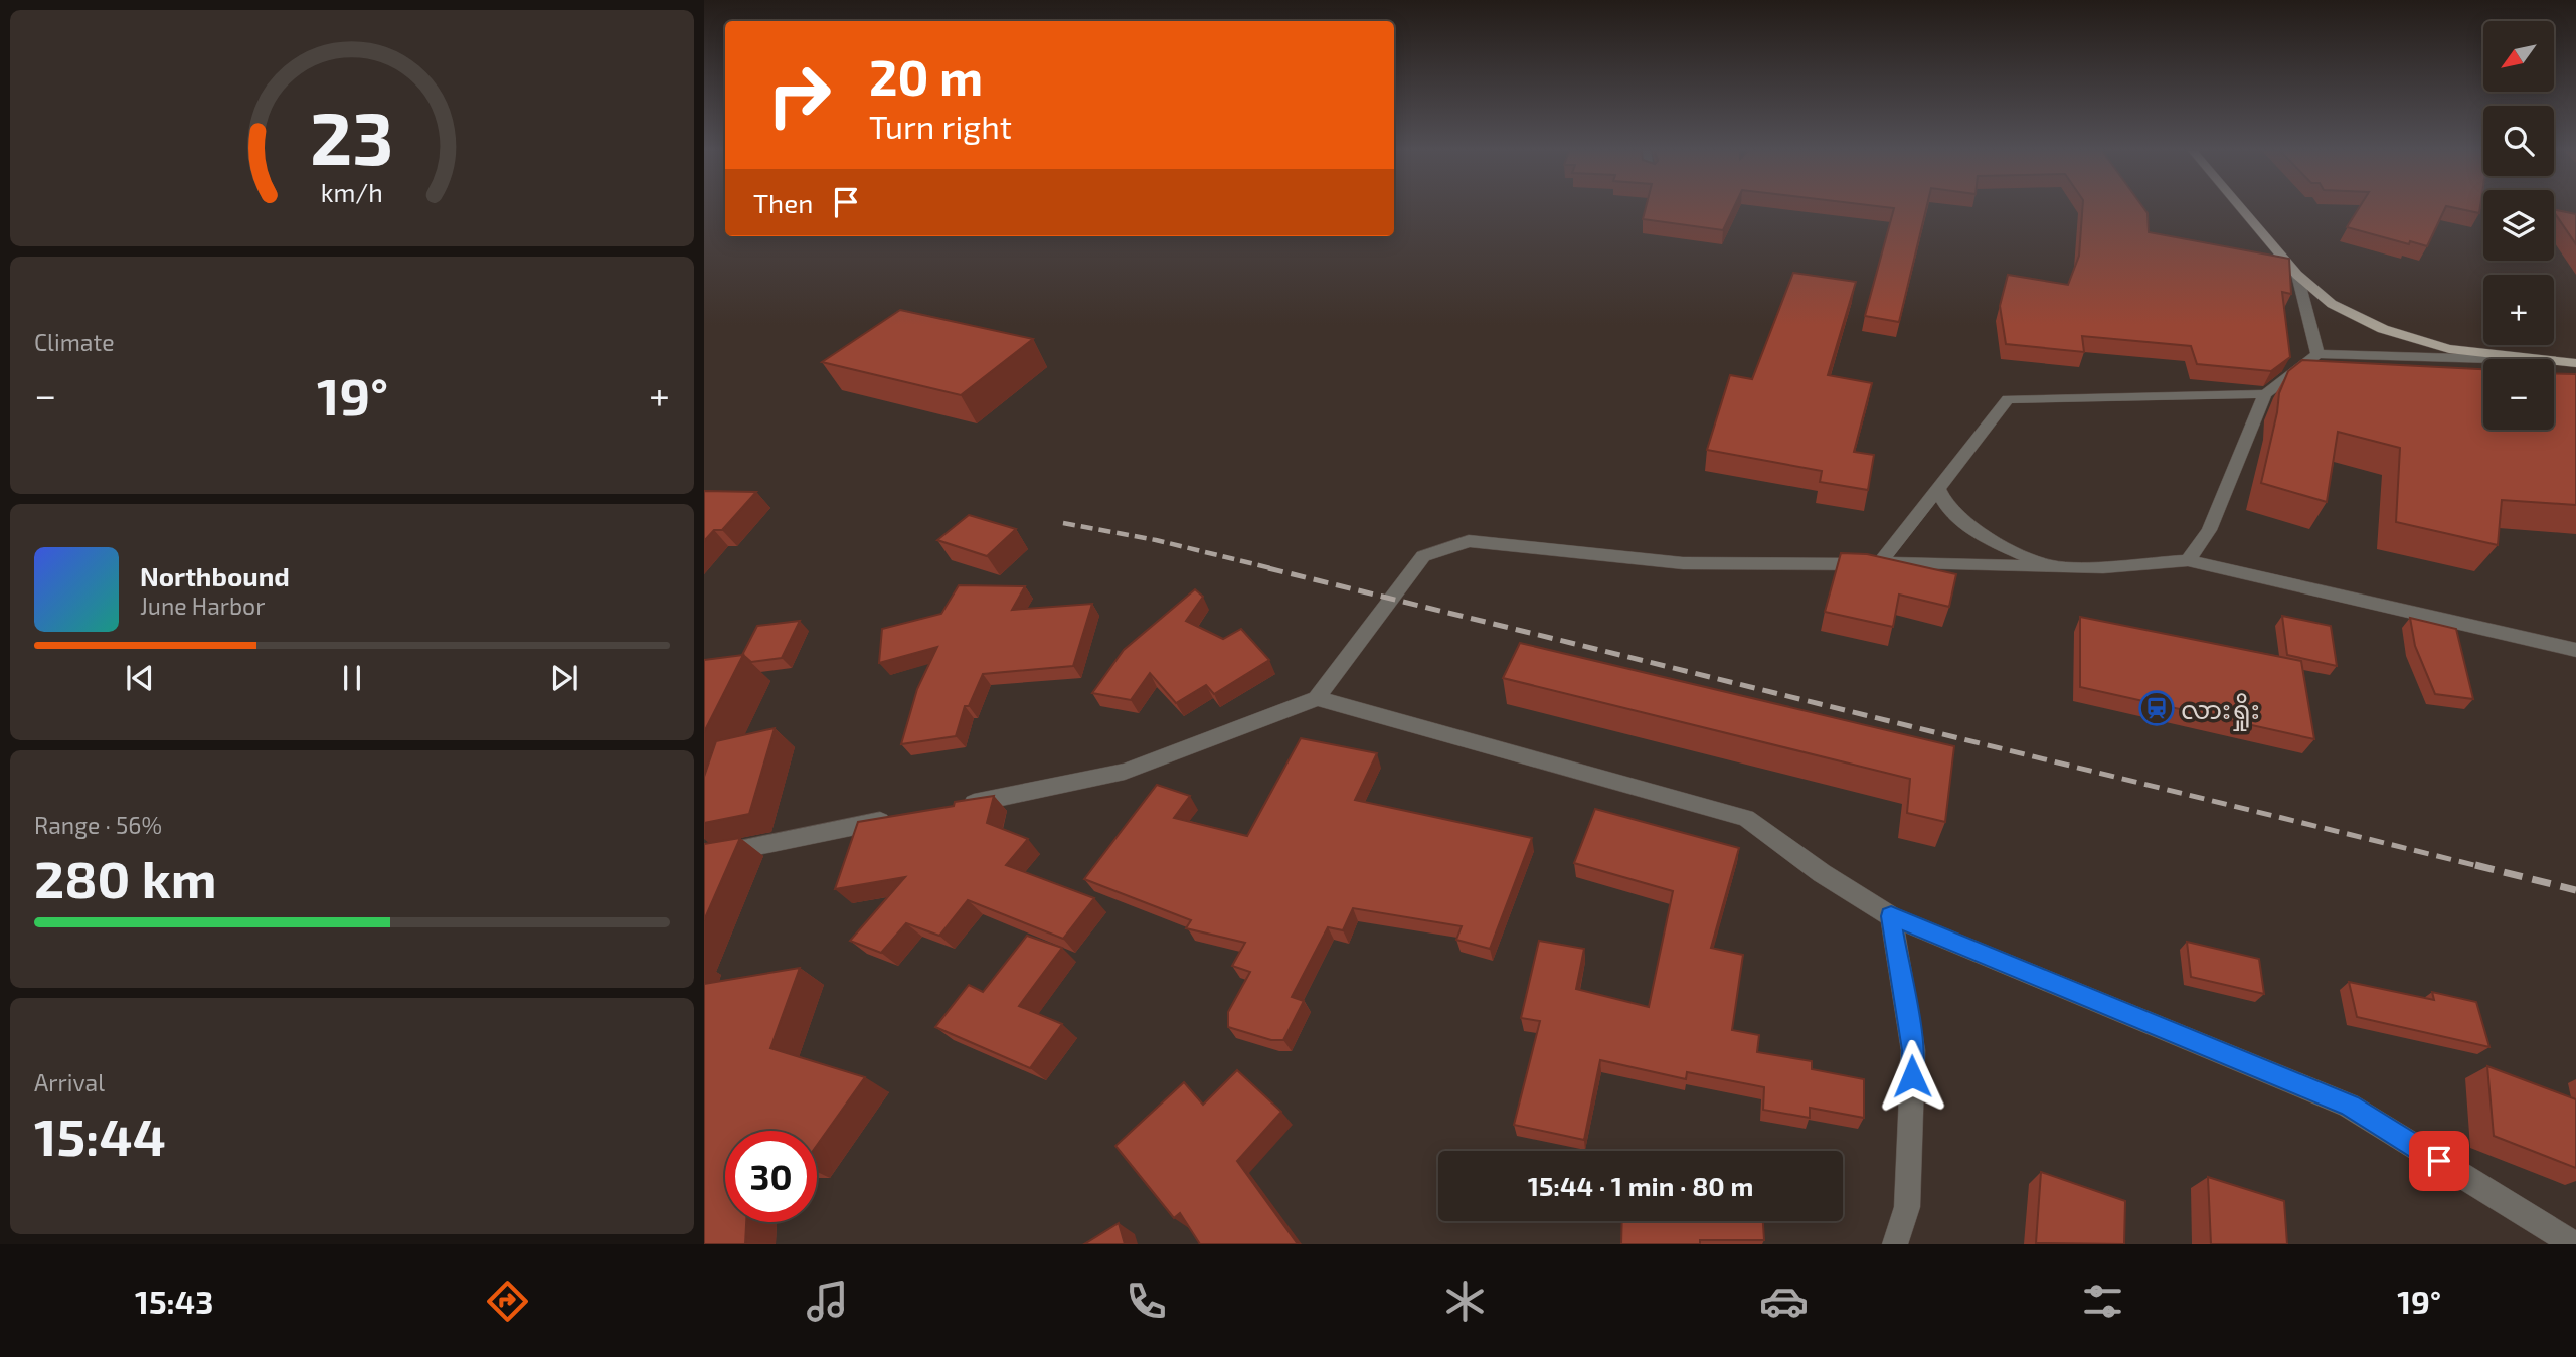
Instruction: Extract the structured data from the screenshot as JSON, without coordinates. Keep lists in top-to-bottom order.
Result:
{
  "places": {
    "station": ["လားရှိုး"]
  },
  "north": "bottom left",
  "page": {
    "map_buttons": ["+", "−"],
    "turn": ["20 m", "Turn right"],
    "then": "Then",
    "tile": [
      "Climate",
      ["Range · 56%", "280 km"],
      ["Arrival", "15:44"]
    ],
    "heat": ["−", "19°", "+"],
    "song": ["Northbound", "June Harbor"],
    "limit": "30",
    "trip": "15:44 · 1 min · 80 m",
    "tabs": ["15:43", "19°"],
    "gauge": ["23", "km/h"]
  }
}
